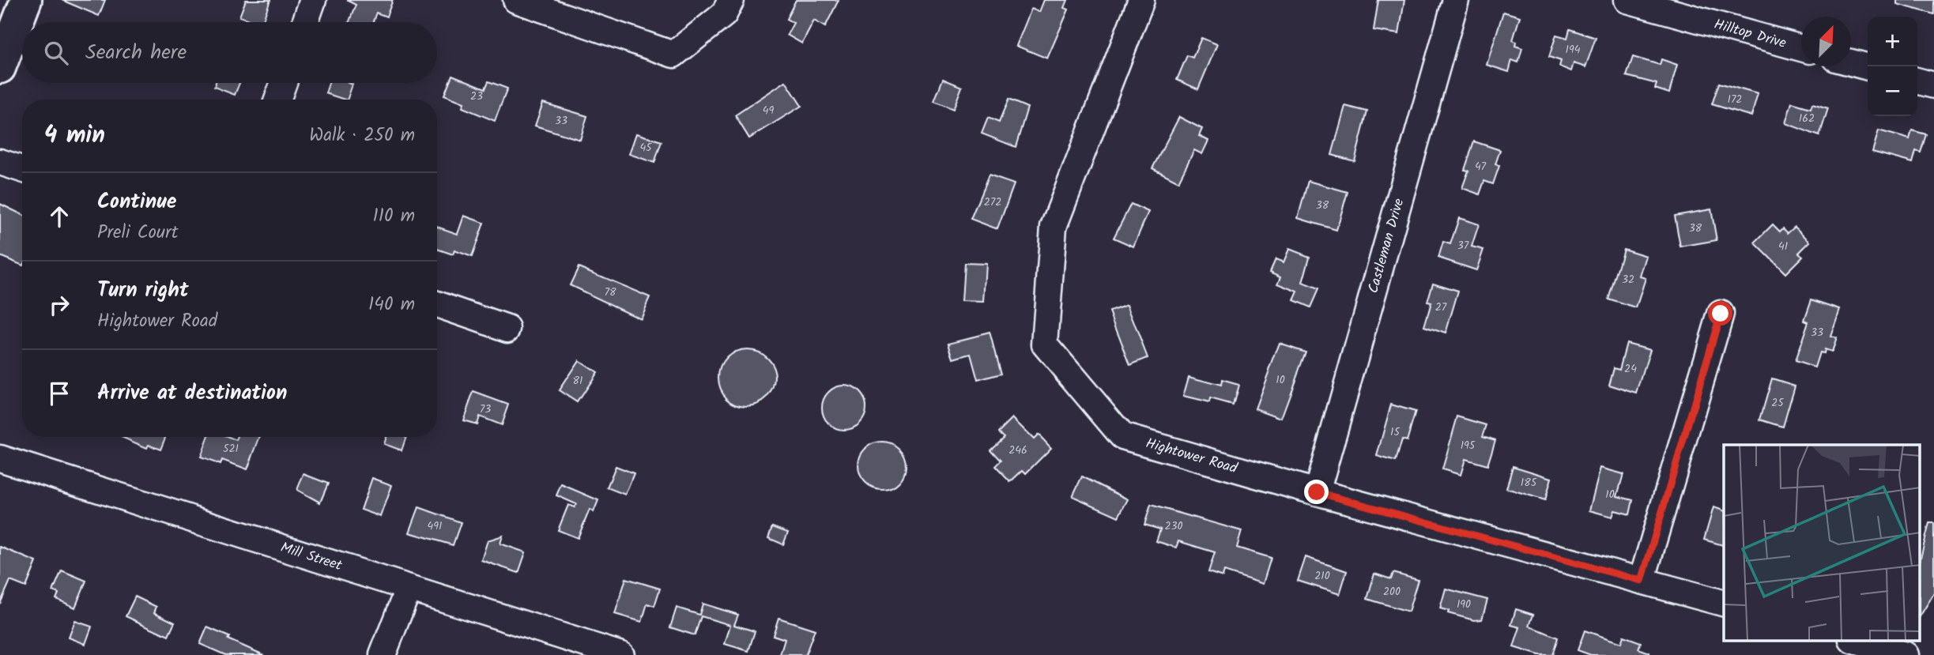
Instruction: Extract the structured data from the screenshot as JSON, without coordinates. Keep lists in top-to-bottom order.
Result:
{
  "streets": {
    "street": [
      "Hilltop Drive",
      "Castleman Drive",
      "Hightower Road",
      "Mill Street"
    ]
  },
  "crossings": [
    ["Castleman Drive", "Hightower Road"]
  ],
  "house_numbers": [
    "194",
    "23",
    "172",
    "49",
    "162",
    "33",
    "45",
    "47",
    "272",
    "38",
    "38",
    "37",
    "41",
    "32",
    "78",
    "27",
    "33",
    "24",
    "10",
    "81",
    "25",
    "73",
    "15",
    "195",
    "521",
    "246",
    "185",
    "10",
    "491",
    "230",
    "210",
    "200",
    "190"
  ],
  "north": "top right",
  "page": {
    "map_buttons": ["+", "−"],
    "search": "Search here",
    "heading": ["4 min", "Walk · 250 m"],
    "list": [
      ["Continue", "Preli Court", "110 m"],
      ["Turn right", "Hightower Road", "140 m"],
      "Arrive at destination"
    ]
  }
}
